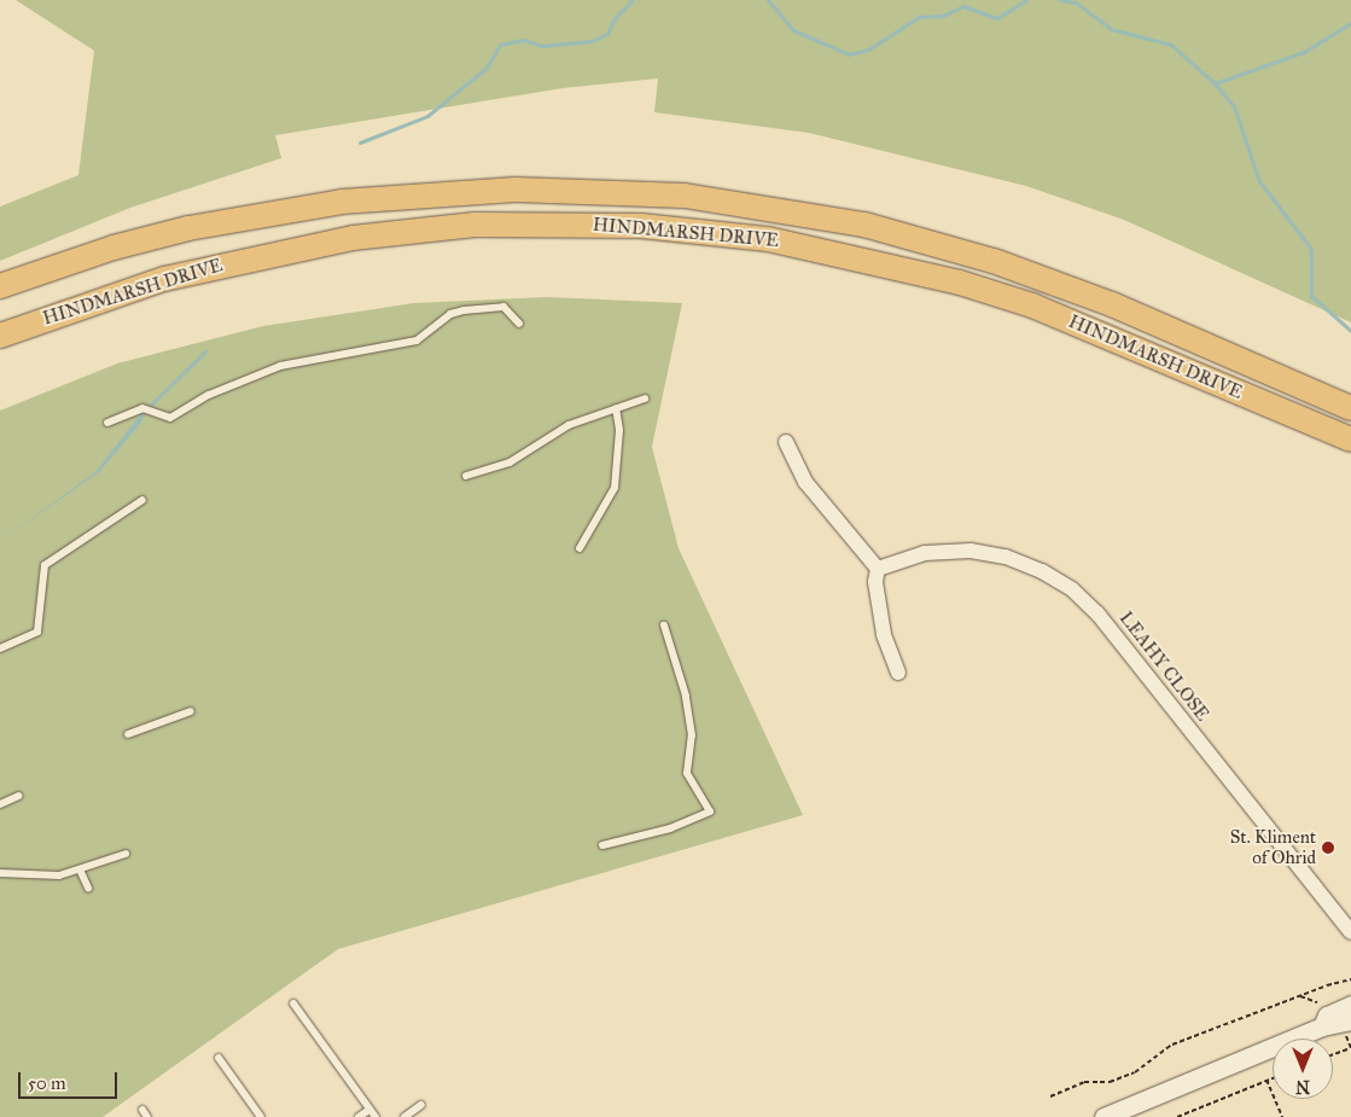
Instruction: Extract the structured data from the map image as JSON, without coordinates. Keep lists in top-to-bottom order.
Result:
{
  "streets": {
    "main road": ["HINDMARSH DRIVE"],
    "street": ["LEAHY CLOSE"]
  },
  "places": ["St. Kliment of Ohrid"],
  "scale_bar": "50 m",
  "north": "bottom"
}
